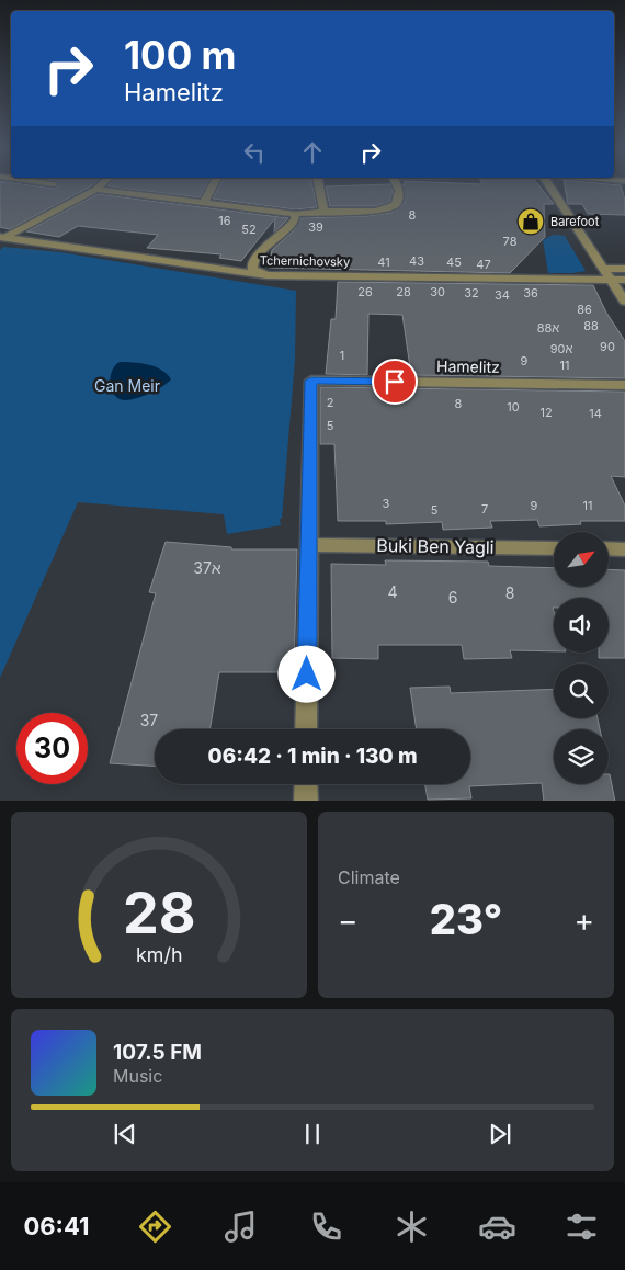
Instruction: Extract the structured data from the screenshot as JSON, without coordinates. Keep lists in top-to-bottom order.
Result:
{
  "streets": {
    "street": ["Tchernichovsky", "Hamelitz", "Buki Ben Yagli"]
  },
  "crossings": [
    ["Hamelitz", "Buki Ben Yagli"]
  ],
  "parks": ["Gan Meir"],
  "places": {
    "shop": ["Barefoot"]
  },
  "house_numbers": [
    "8",
    "16",
    "39",
    "52",
    "78",
    "43",
    "41",
    "45",
    "47",
    "26",
    "28",
    "30",
    "32",
    "36",
    "34",
    "86",
    "88",
    "88א",
    "90",
    "90א",
    "1",
    "9",
    "11",
    "2",
    "8",
    "10",
    "12",
    "14",
    "5",
    "3",
    "9",
    "11",
    "7",
    "5",
    "37א",
    "4",
    "8",
    "6",
    "37"
  ],
  "north": "top right",
  "page": {
    "turn": ["100 m", "Hamelitz"],
    "limit": "30",
    "trip": "06:42 · 1 min · 130 m",
    "tile": "Climate",
    "heat": ["−", "23°", "+"],
    "song": ["107.5 FM", "Music"],
    "tabs": "06:41",
    "gauge": ["28", "km/h"]
  }
}
